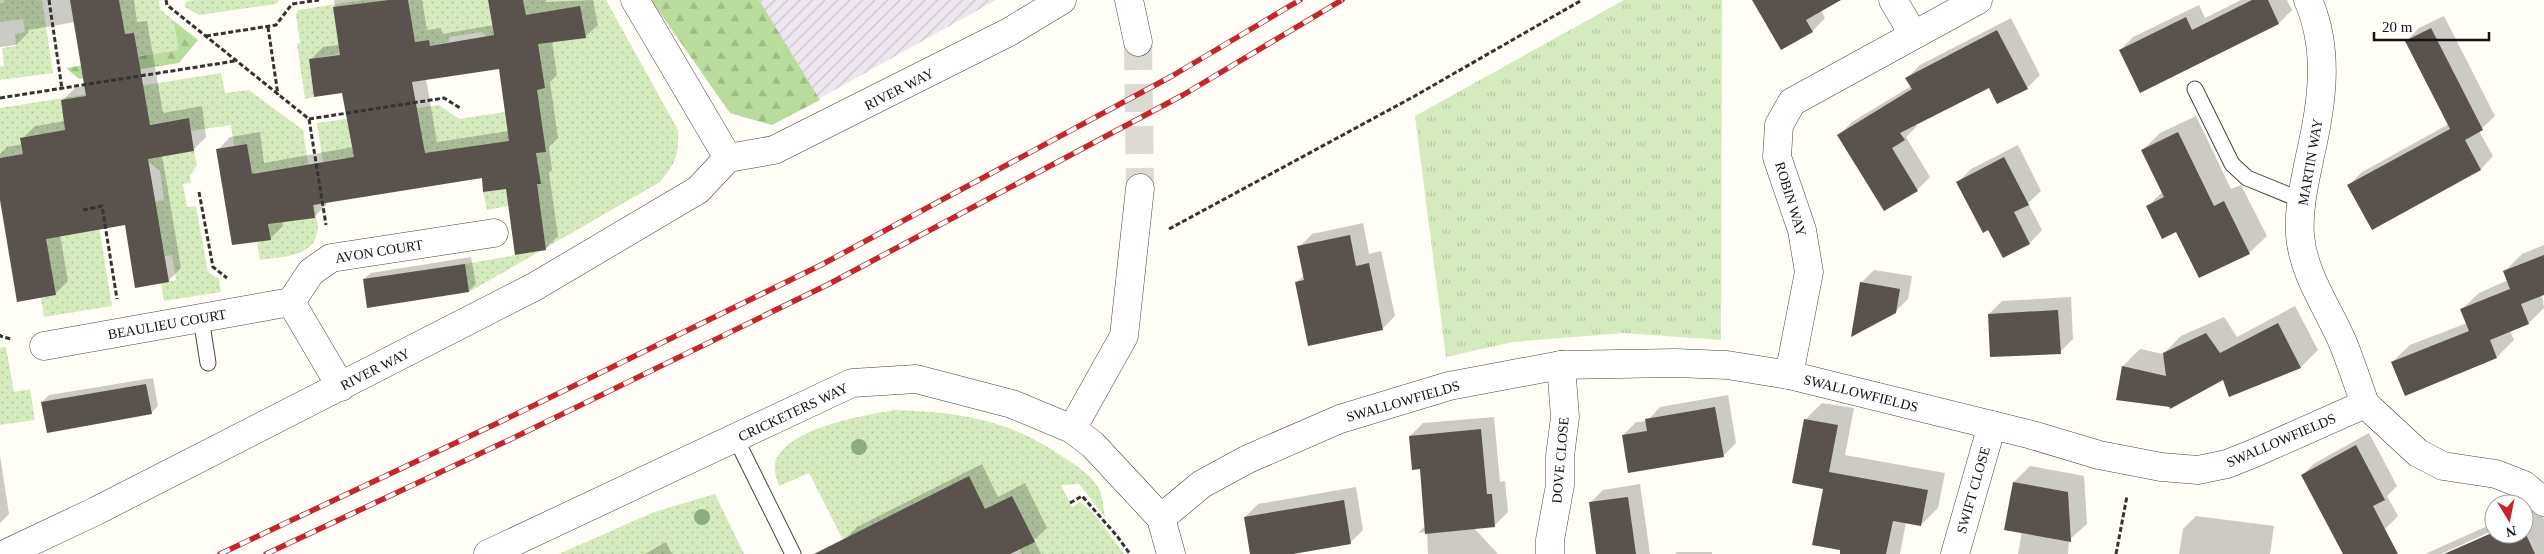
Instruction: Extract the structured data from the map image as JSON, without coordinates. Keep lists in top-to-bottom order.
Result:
{
  "streets": {
    "street": [
      "RIVER WAY",
      "MARTIN WAY",
      "ROBIN WAY",
      "AVON COURT",
      "BEAULIEU COURT",
      "SWALLOWFIELDS",
      "CRICKETERS WAY",
      "DOVE CLOSE",
      "SWIFT CLOSE"
    ]
  },
  "crossings": [
    ["MARTIN WAY", "SWALLOWFIELDS"],
    ["ROBIN WAY", "SWALLOWFIELDS"],
    ["AVON COURT", "BEAULIEU COURT"],
    ["SWALLOWFIELDS", "CRICKETERS WAY"],
    ["SWALLOWFIELDS", "DOVE CLOSE"],
    ["SWALLOWFIELDS", "SWIFT CLOSE"]
  ],
  "scale_bar": "20 m",
  "north": "bottom"
}
